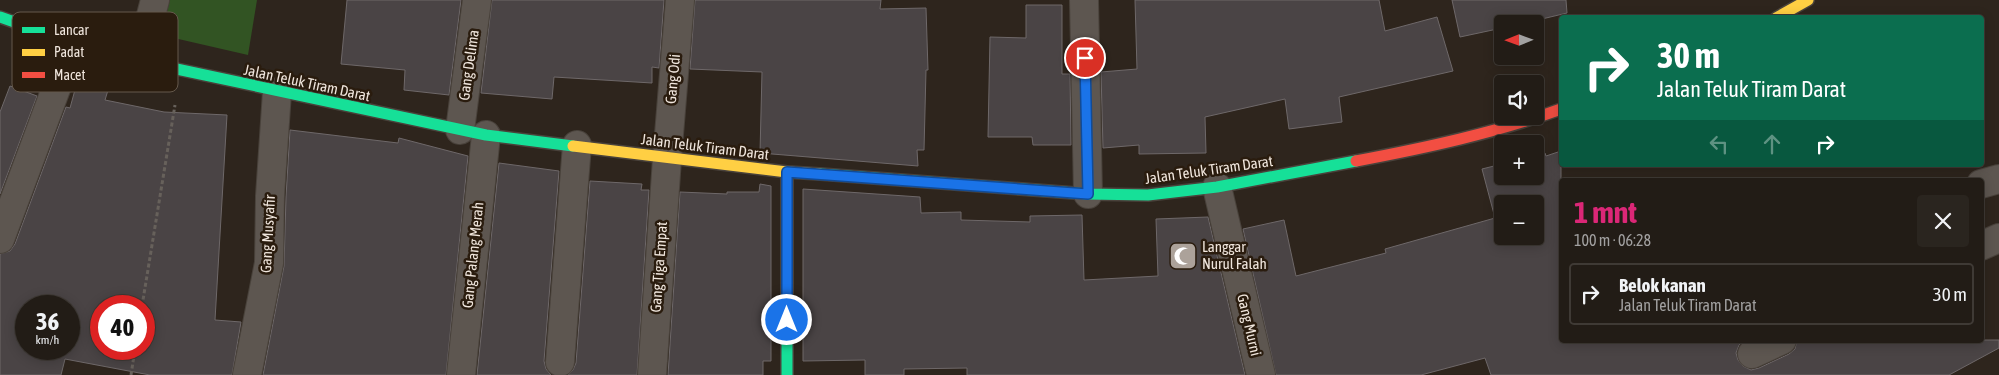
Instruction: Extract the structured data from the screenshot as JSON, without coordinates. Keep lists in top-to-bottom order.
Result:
{
  "streets": {
    "street": [
      "Gang Delima",
      "Gang Odi",
      "Jalan Teluk Tiram Darat",
      "Gang Musyafir",
      "Gang Palang Merah",
      "Gang Tiga Empat",
      "Gang Murni"
    ]
  },
  "crossings": [
    ["Gang Delima", "Jalan Teluk Tiram Darat"],
    ["Gang Delima", "Gang Palang Merah"],
    ["Gang Odi", "Jalan Teluk Tiram Darat"],
    ["Gang Odi", "Gang Tiga Empat"],
    ["Jalan Teluk Tiram Darat", "Gang Musyafir"],
    ["Jalan Teluk Tiram Darat", "Gang Palang Merah"],
    ["Jalan Teluk Tiram Darat", "Gang Tiga Empat"],
    ["Jalan Teluk Tiram Darat", "Gang Murni"]
  ],
  "places": {
    "mosque": ["Langgar Nurul Falah"]
  },
  "legend": ["Lancar", "Padat", "Macet"],
  "north": "left",
  "page": {
    "map_buttons": ["+", "−"],
    "turn": ["30 m", "Jalan Teluk Tiram Darat"],
    "heading": ["1 mnt", "100 m · 06:28"],
    "list": [
      {
        "name": "Belok kanan",
        "note": "Jalan Teluk Tiram Darat",
        "value": "30 m"
      }
    ],
    "speed": "36 km/h",
    "limit": "40"
  }
}
